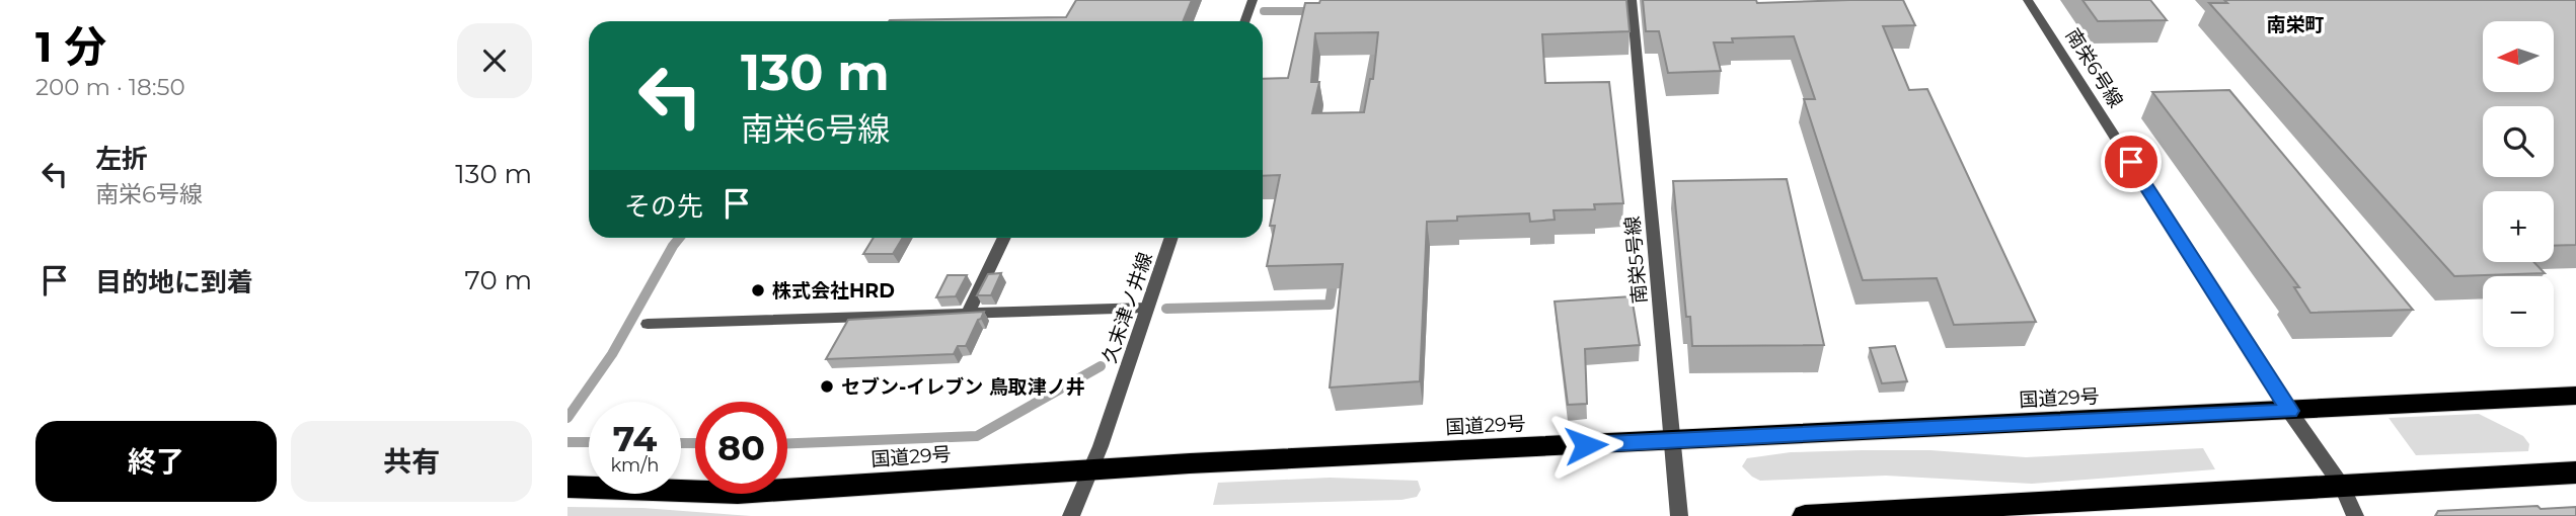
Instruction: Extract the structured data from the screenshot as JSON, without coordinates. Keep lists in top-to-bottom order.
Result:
{
  "streets": {
    "highway": ["国道29号"],
    "street": ["南栄6号線", "南栄5号線", "久末津ノ井線"]
  },
  "crossings": [
    ["南栄6号線", "国道29号"],
    ["南栄5号線", "国道29号"],
    ["久末津ノ井線", "国道29号"]
  ],
  "districts": ["南栄町"],
  "places": ["株式会社HRD", "セブン-イレブン 鳥取津ノ井"],
  "north": "left",
  "page": {
    "heading": ["1 分", "200 m · 18:50"],
    "map_buttons": ["+", "−"],
    "turn": ["130 m", "南栄6号線"],
    "list": [
      {
        "name": "左折",
        "note": "南栄6号線",
        "value": "130 m"
      },
      {
        "name": "目的地に到着",
        "value": "70 m"
      }
    ],
    "then": "その先",
    "speed": "74 km/h",
    "limit": "80",
    "buttons": ["終了", "共有"]
  }
}
